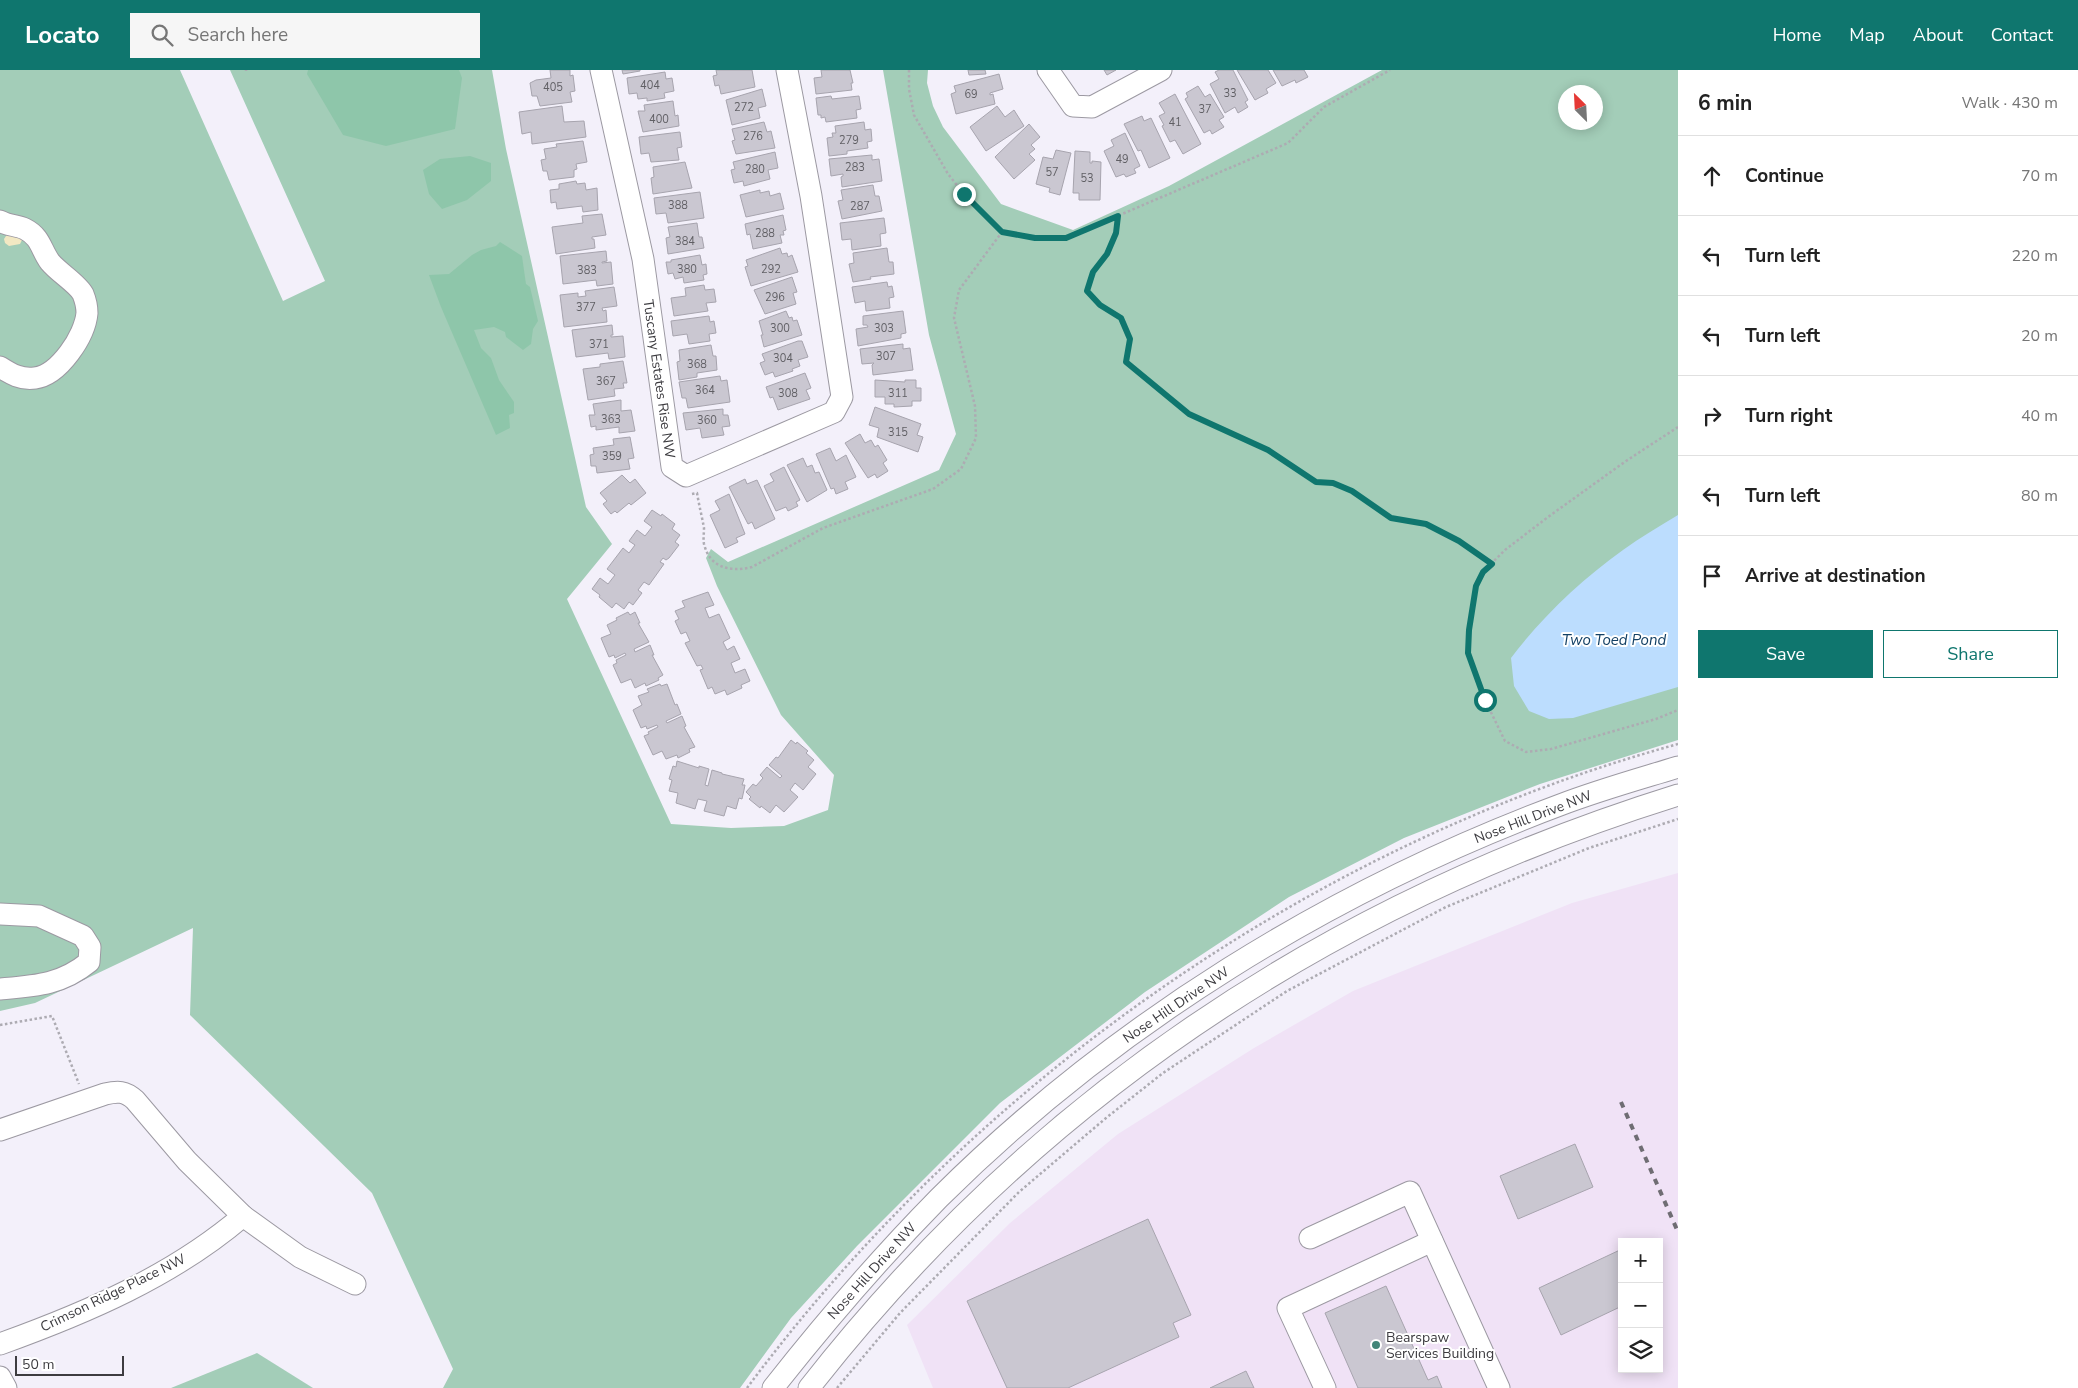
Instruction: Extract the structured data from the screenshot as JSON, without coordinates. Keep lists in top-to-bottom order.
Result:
{
  "streets": {
    "street": ["Tuscany Estates Rise NW", "Nose Hill Drive NW", "Crimson Ridge Place NW"]
  },
  "water": ["Two Toed Pond"],
  "places": ["Bearspaw Services Building"],
  "house_numbers": [
    "404",
    "405",
    "33",
    "69",
    "272",
    "37",
    "400",
    "41",
    "276",
    "279",
    "49",
    "283",
    "280",
    "57",
    "53",
    "388",
    "287",
    "288",
    "384",
    "380",
    "292",
    "383",
    "296",
    "377",
    "300",
    "303",
    "371",
    "307",
    "304",
    "368",
    "367",
    "364",
    "308",
    "311",
    "363",
    "360",
    "315",
    "359"
  ],
  "scale_bar": "50 m",
  "north": "top left",
  "page": {
    "header": "Locato",
    "search": "Search here",
    "nav": [
      "Home",
      "Map",
      "About",
      "Contact"
    ],
    "heading": ["6 min", "Walk · 430 m"],
    "list": [
      ["Continue", "70 m"],
      ["Turn left", "220 m"],
      ["Turn left", "20 m"],
      ["Turn right", "40 m"],
      ["Turn left", "80 m"],
      "Arrive at destination"
    ],
    "buttons": ["Save", "Share"],
    "map_buttons": ["+", "−"],
    "scale": "50 m"
  }
}
